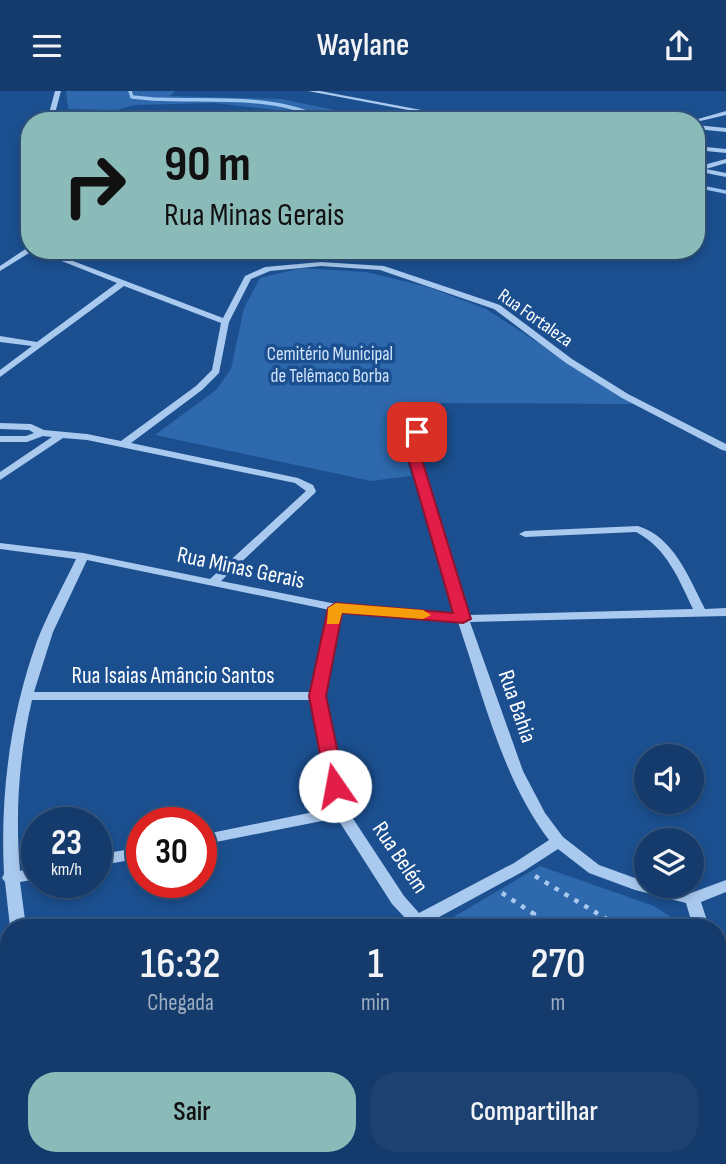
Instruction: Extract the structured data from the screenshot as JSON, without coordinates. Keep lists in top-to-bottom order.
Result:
{
  "streets": {
    "street": [
      "Rua Fortaleza",
      "Rua Minas Gerais",
      "Rua Isaias Amâncio Santos",
      "Rua Bahia",
      "Rua Belém"
    ]
  },
  "crossings": [
    ["Rua Minas Gerais", "Rua Bahia"],
    ["Rua Minas Gerais", "Rua Belém"],
    ["Rua Isaias Amâncio Santos", "Rua Belém"]
  ],
  "parks": ["Cemitério Municipal de Telêmaco Borba"],
  "page": {
    "header": "Waylane",
    "turn": ["90 m", "Rua Minas Gerais"],
    "speed": "23 km/h",
    "limit": "30",
    "eta": [
      "16:32",
      "Chegada",
      "1",
      "min",
      "270",
      "m"
    ],
    "buttons": ["Sair", "Compartilhar"]
  }
}
